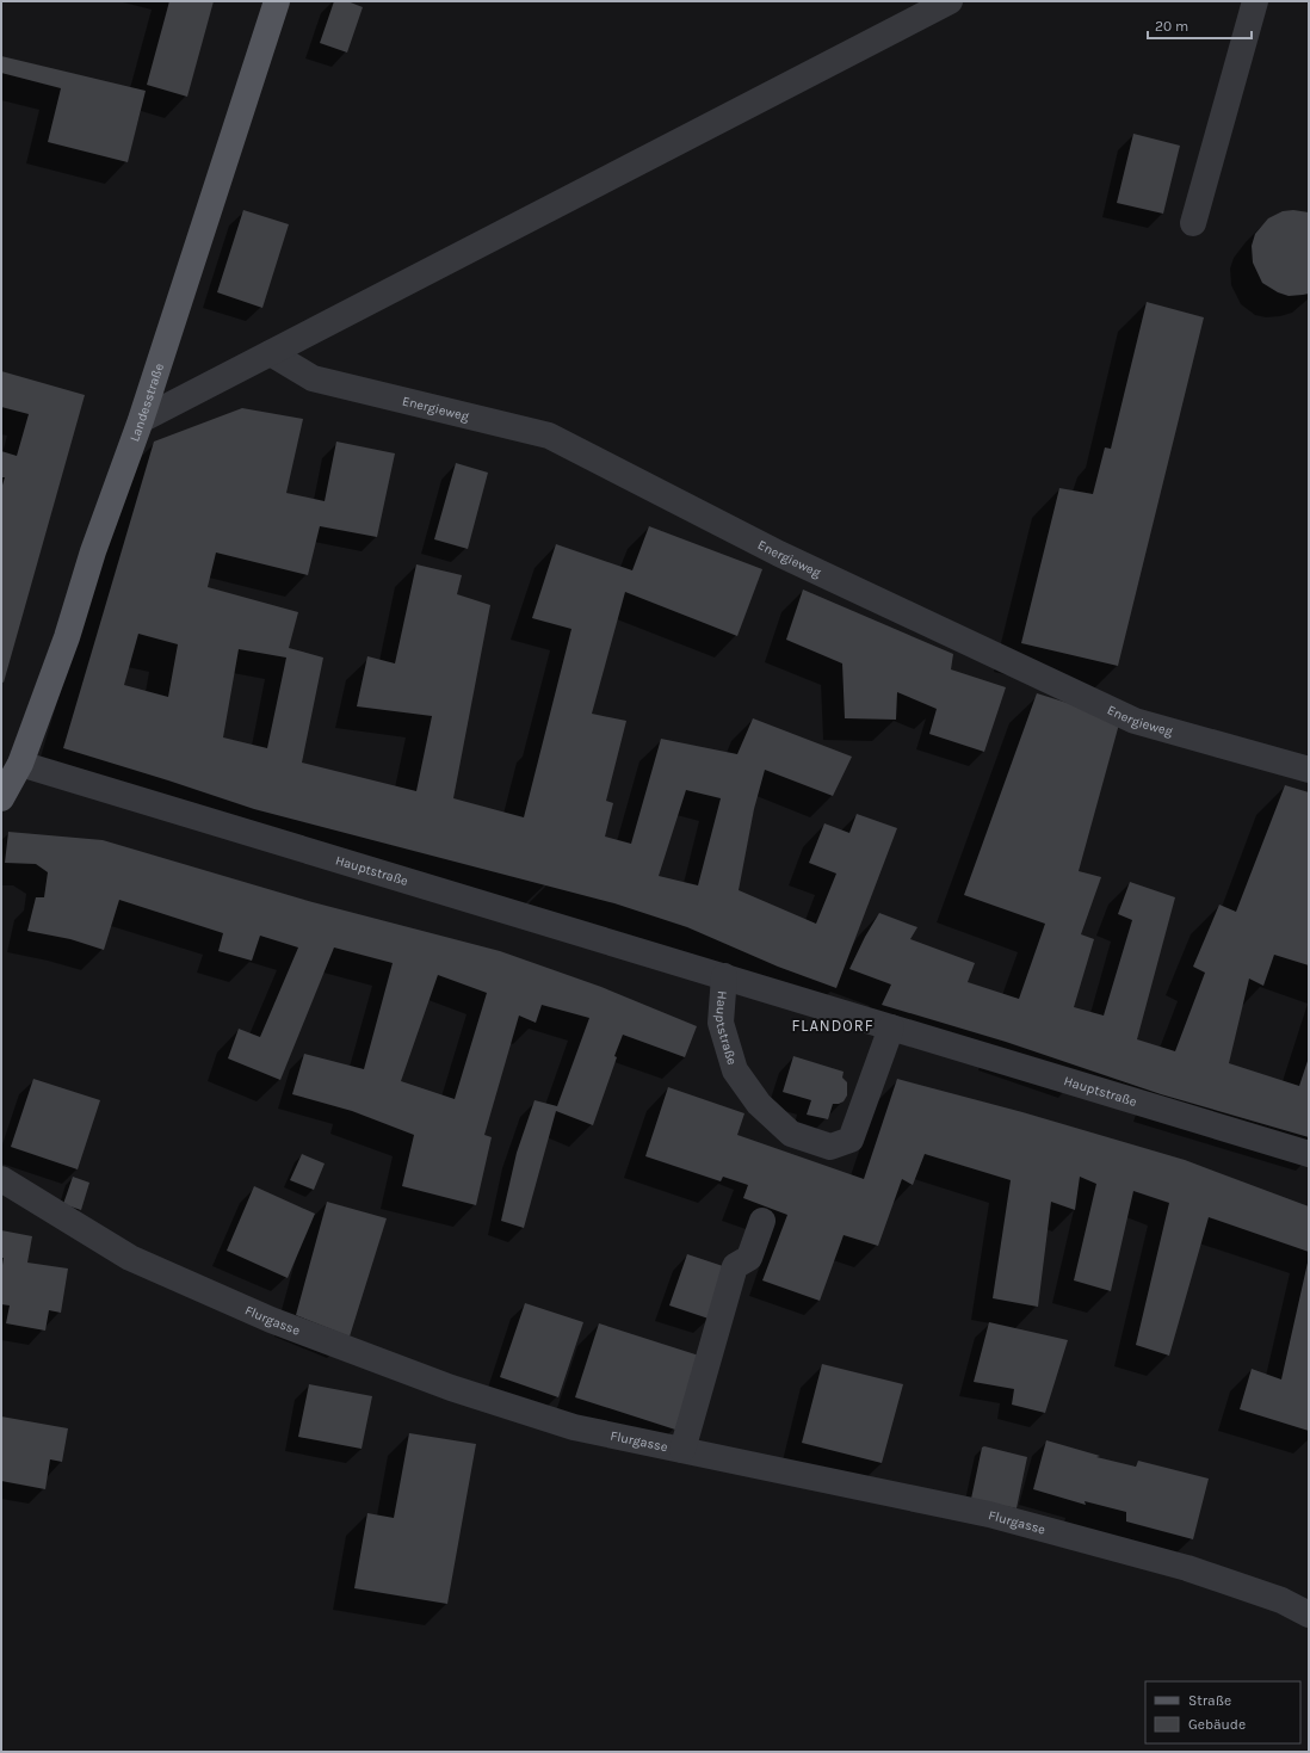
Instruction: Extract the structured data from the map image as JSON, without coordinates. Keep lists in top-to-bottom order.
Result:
{
  "streets": {
    "main road": ["Landesstraße"],
    "street": ["Energieweg", "Hauptstraße", "Flurgasse"]
  },
  "crossings": [
    ["Landesstraße", "Hauptstraße"]
  ],
  "districts": ["FLANDORF"],
  "legend": ["Straße", "Gebäude"],
  "scale_bar": "20 m"
}
